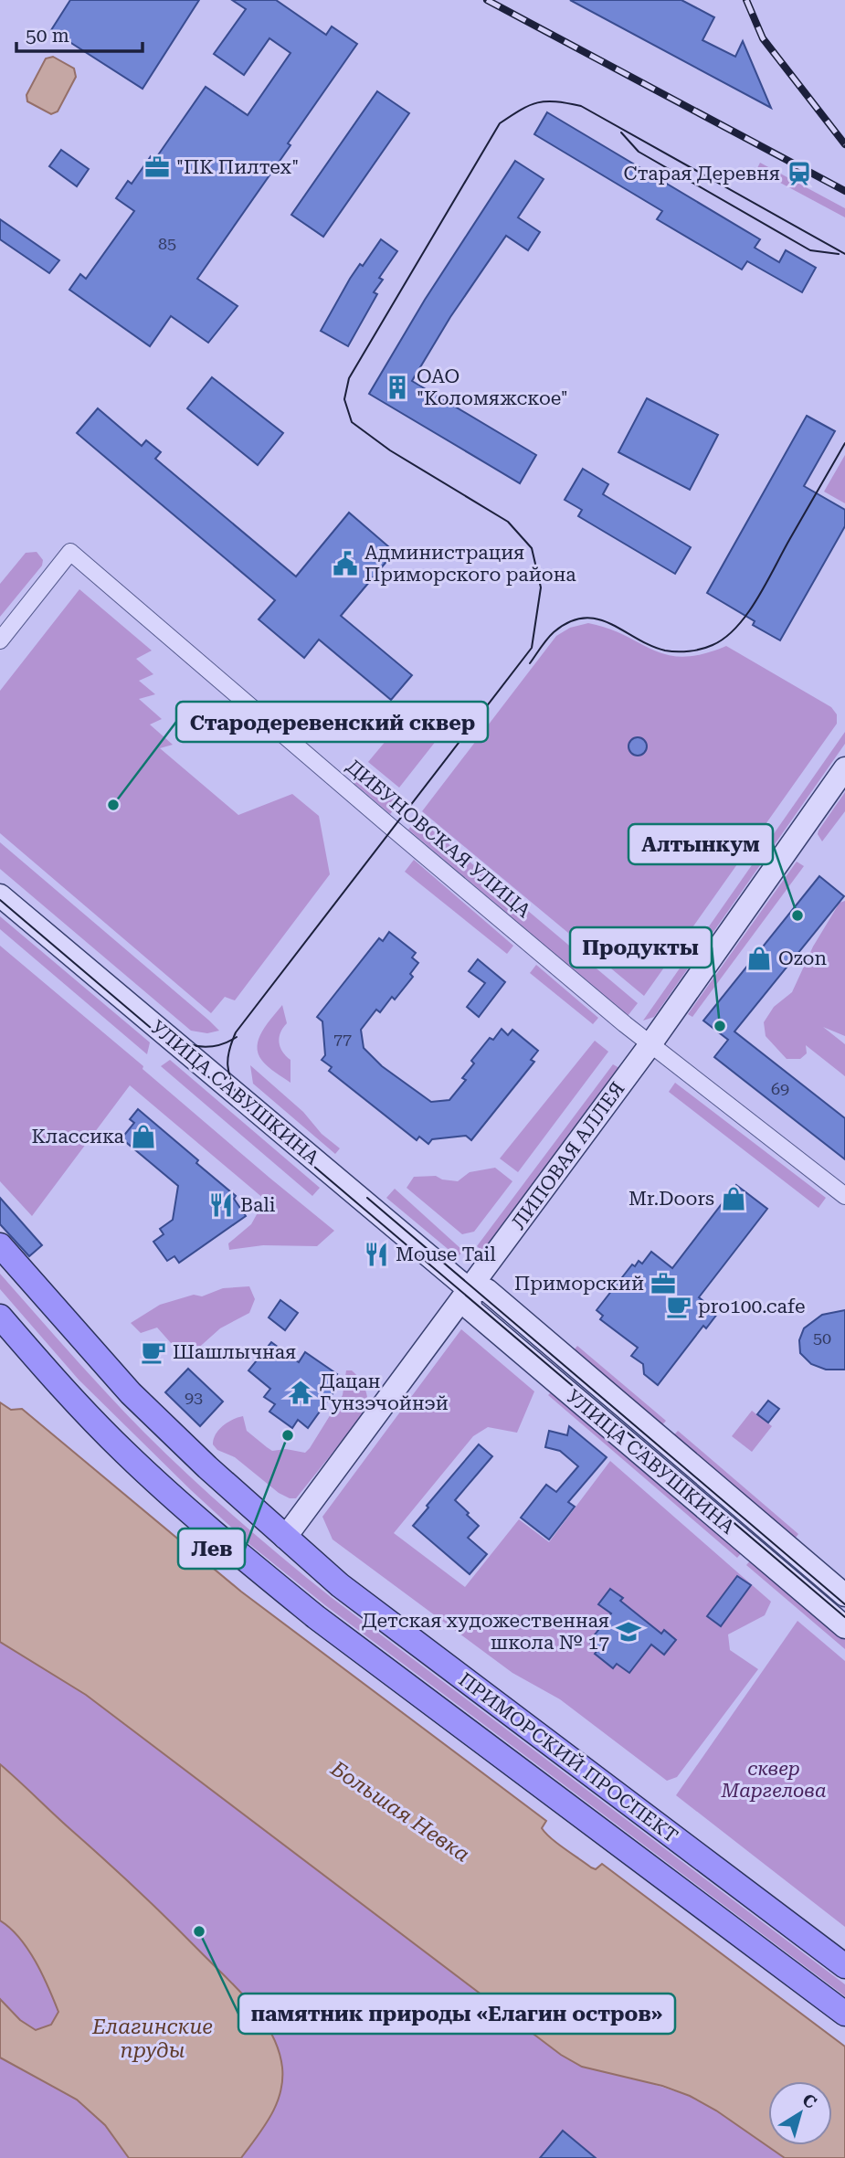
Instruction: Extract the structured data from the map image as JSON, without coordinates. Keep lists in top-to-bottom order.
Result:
{
  "streets": {
    "main road": ["УЛИЦА САВУШКИНА", "ЛИПОВАЯ АЛЛЕЯ", "ПРИМОРСКИЙ ПРОСПЕКТ"],
    "street": ["ДИБУНОВСКАЯ УЛИЦА"]
  },
  "crossings": [
    ["ДИБУНОВСКАЯ УЛИЦА", "ЛИПОВАЯ АЛЛЕЯ"],
    ["УЛИЦА САВУШКИНА", "ЛИПОВАЯ АЛЛЕЯ"],
    ["ЛИПОВАЯ АЛЛЕЯ", "ПРИМОРСКИЙ ПРОСПЕКТ"]
  ],
  "water": ["Большая Невка", "Елагинские пруды"],
  "parks": ["сквер Маргелова"],
  "places": {
    "office": ["\"ПК Пилтех\"", "Приморский"],
    "station": ["Старая Деревня"],
    "building": ["ОАО \"Коломяжское\""],
    "public building": ["Администрация Приморского района"],
    "other": [
      "Стародеревенский сквер",
      "Алтынкум",
      "Продукты",
      "Лев",
      "памятник природы «Елагин остров»"
    ],
    "shop": ["Ozon", "Классика", "Mr.Doors"],
    "restaurant": ["Bali", "Mouse Tail"],
    "cafe": ["pro100.cafe", "Шашлычная"],
    "temple": ["Дацан Гунзэчойнэй"],
    "school or university": ["Детская художественная школа № 17"]
  },
  "house_numbers": [
    "85",
    "77",
    "69",
    "50",
    "93"
  ],
  "scale_bar": "50 m",
  "north": "top right"
}
